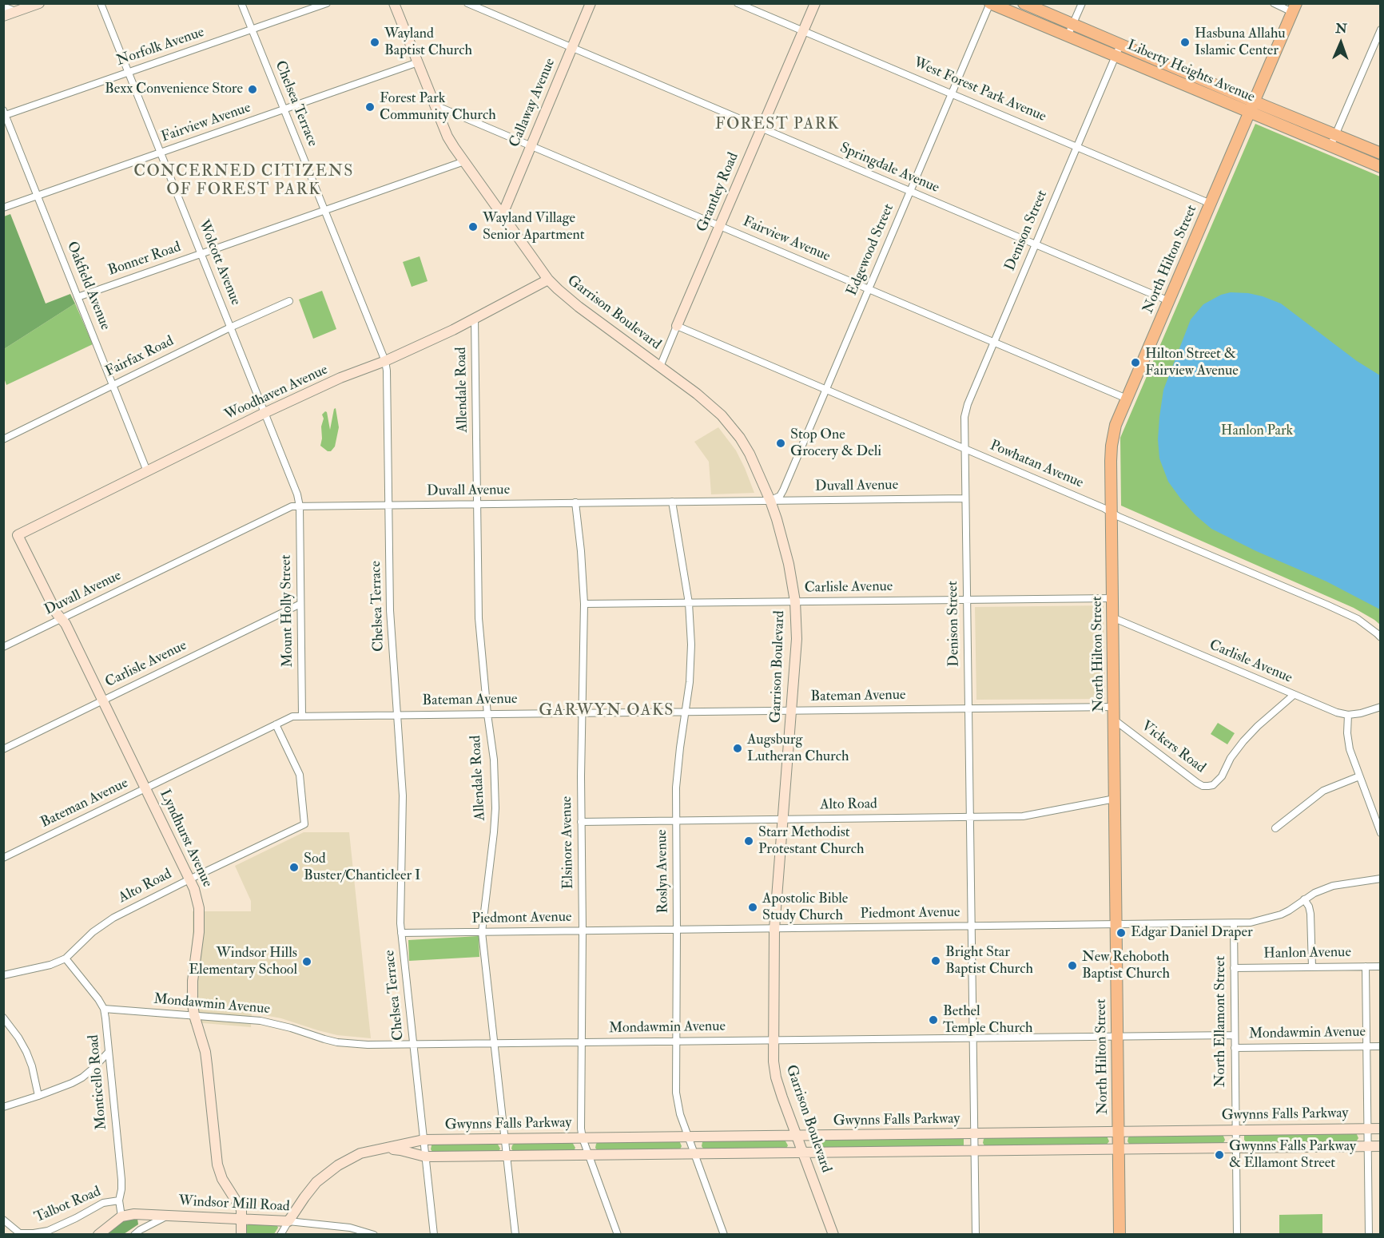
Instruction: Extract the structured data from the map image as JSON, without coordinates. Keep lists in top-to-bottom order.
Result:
{
  "streets": {
    "main road": [
      "Liberty Heights Avenue",
      "Callaway Avenue",
      "Grantley Road",
      "North Hilton Street",
      "Garrison Boulevard",
      "Woodhaven Avenue",
      "Lyndhurst Avenue",
      "Gwynns Falls Parkway",
      "Windsor Mill Road"
    ],
    "street": [
      "Norfolk Avenue",
      "West Forest Park Avenue",
      "Chelsea Terrace",
      "Fairview Avenue",
      "Springdale Avenue",
      "Denison Street",
      "Edgewood Street",
      "Bonner Road",
      "Wolcott Avenue",
      "Oakfield Avenue",
      "Fairfax Road",
      "Allendale Road",
      "Powhatan Avenue",
      "Duvall Avenue",
      "Carlisle Avenue",
      "Mount Holly Street",
      "Bateman Avenue",
      "Vickers Road",
      "Alto Road",
      "Elsinore Avenue",
      "Roslyn Avenue",
      "Piedmont Avenue",
      "Hanlon Avenue",
      "Mondawmin Avenue",
      "North Ellamont Street",
      "Monticello Road",
      "Talbot Road"
    ]
  },
  "crossings": [
    ["Norfolk Avenue", "Chelsea Terrace"],
    ["Norfolk Avenue", "Wolcott Avenue"],
    ["Norfolk Avenue", "Oakfield Avenue"],
    ["Liberty Heights Avenue", "Denison Street"],
    ["Liberty Heights Avenue", "Edgewood Street"],
    ["Liberty Heights Avenue", "North Hilton Street"],
    ["West Forest Park Avenue", "Grantley Road"],
    ["West Forest Park Avenue", "Denison Street"],
    ["West Forest Park Avenue", "Edgewood Street"],
    ["West Forest Park Avenue", "North Hilton Street"],
    ["Callaway Avenue", "Fairview Avenue"],
    ["Callaway Avenue", "Springdale Avenue"],
    ["Callaway Avenue", "Garrison Boulevard"],
    ["Chelsea Terrace", "Fairview Avenue"],
    ["Chelsea Terrace", "Bonner Road"],
    ["Chelsea Terrace", "Woodhaven Avenue"],
    ["Chelsea Terrace", "Duvall Avenue"],
    ["Chelsea Terrace", "Bateman Avenue"],
    ["Chelsea Terrace", "Piedmont Avenue"],
    ["Chelsea Terrace", "Mondawmin Avenue"],
    ["Chelsea Terrace", "Gwynns Falls Parkway"],
    ["Fairview Avenue", "Grantley Road"],
    ["Fairview Avenue", "Denison Street"],
    ["Fairview Avenue", "Edgewood Street"],
    ["Fairview Avenue", "North Hilton Street"],
    ["Fairview Avenue", "Wolcott Avenue"],
    ["Fairview Avenue", "Oakfield Avenue"],
    ["Fairview Avenue", "Garrison Boulevard"],
    ["Springdale Avenue", "Grantley Road"],
    ["Springdale Avenue", "Denison Street"],
    ["Springdale Avenue", "Edgewood Street"],
    ["Springdale Avenue", "North Hilton Street"],
    ["Grantley Road", "Garrison Boulevard"],
    ["Grantley Road", "Powhatan Avenue"],
    ["Denison Street", "Powhatan Avenue"],
    ["Denison Street", "Duvall Avenue"],
    ["Denison Street", "Carlisle Avenue"],
    ["Denison Street", "Bateman Avenue"],
    ["Denison Street", "Alto Road"],
    ["Denison Street", "Piedmont Avenue"],
    ["Denison Street", "Mondawmin Avenue"],
    ["Denison Street", "Gwynns Falls Parkway"],
    ["Edgewood Street", "Garrison Boulevard"],
    ["Edgewood Street", "Powhatan Avenue"],
    ["Edgewood Street", "Duvall Avenue"],
    ["Bonner Road", "Wolcott Avenue"],
    ["Bonner Road", "Oakfield Avenue"],
    ["Bonner Road", "Garrison Boulevard"],
    ["North Hilton Street", "Powhatan Avenue"],
    ["North Hilton Street", "Carlisle Avenue"],
    ["North Hilton Street", "Bateman Avenue"],
    ["North Hilton Street", "Vickers Road"],
    ["North Hilton Street", "Alto Road"],
    ["North Hilton Street", "Piedmont Avenue"],
    ["North Hilton Street", "Mondawmin Avenue"],
    ["North Hilton Street", "Gwynns Falls Parkway"],
    ["Wolcott Avenue", "Fairfax Road"],
    ["Wolcott Avenue", "Woodhaven Avenue"],
    ["Wolcott Avenue", "Duvall Avenue"],
    ["Wolcott Avenue", "Mount Holly Street"],
    ["Oakfield Avenue", "Fairfax Road"],
    ["Oakfield Avenue", "Woodhaven Avenue"],
    ["Garrison Boulevard", "Woodhaven Avenue"],
    ["Garrison Boulevard", "Duvall Avenue"],
    ["Garrison Boulevard", "Carlisle Avenue"],
    ["Garrison Boulevard", "Bateman Avenue"],
    ["Garrison Boulevard", "Alto Road"],
    ["Garrison Boulevard", "Piedmont Avenue"],
    ["Garrison Boulevard", "Mondawmin Avenue"],
    ["Garrison Boulevard", "Gwynns Falls Parkway"],
    ["Allendale Road", "Woodhaven Avenue"],
    ["Allendale Road", "Duvall Avenue"],
    ["Allendale Road", "Bateman Avenue"],
    ["Allendale Road", "Piedmont Avenue"],
    ["Allendale Road", "Mondawmin Avenue"],
    ["Allendale Road", "Gwynns Falls Parkway"],
    ["Woodhaven Avenue", "Lyndhurst Avenue"],
    ["Duvall Avenue", "Mount Holly Street"],
    ["Duvall Avenue", "Lyndhurst Avenue"],
    ["Duvall Avenue", "Elsinore Avenue"],
    ["Duvall Avenue", "Roslyn Avenue"],
    ["Carlisle Avenue", "Mount Holly Street"],
    ["Carlisle Avenue", "Vickers Road"],
    ["Carlisle Avenue", "Lyndhurst Avenue"],
    ["Carlisle Avenue", "Elsinore Avenue"],
    ["Carlisle Avenue", "Roslyn Avenue"],
    ["Mount Holly Street", "Bateman Avenue"],
    ["Bateman Avenue", "Alto Road"],
    ["Bateman Avenue", "Lyndhurst Avenue"],
    ["Bateman Avenue", "Elsinore Avenue"],
    ["Bateman Avenue", "Roslyn Avenue"],
    ["Alto Road", "Lyndhurst Avenue"],
    ["Alto Road", "Elsinore Avenue"],
    ["Alto Road", "Roslyn Avenue"],
    ["Alto Road", "Monticello Road"],
    ["Lyndhurst Avenue", "Mondawmin Avenue"],
    ["Lyndhurst Avenue", "Windsor Mill Road"],
    ["Elsinore Avenue", "Piedmont Avenue"],
    ["Elsinore Avenue", "Mondawmin Avenue"],
    ["Elsinore Avenue", "Gwynns Falls Parkway"],
    ["Roslyn Avenue", "Piedmont Avenue"],
    ["Roslyn Avenue", "Mondawmin Avenue"],
    ["Roslyn Avenue", "Gwynns Falls Parkway"],
    ["Piedmont Avenue", "North Ellamont Street"],
    ["Hanlon Avenue", "North Ellamont Street"],
    ["Mondawmin Avenue", "North Ellamont Street"],
    ["Mondawmin Avenue", "Monticello Road"],
    ["North Ellamont Street", "Gwynns Falls Parkway"],
    ["Monticello Road", "Windsor Mill Road"],
    ["Monticello Road", "Talbot Road"],
    ["Gwynns Falls Parkway", "Windsor Mill Road"]
  ],
  "districts": ["FOREST PARK", "CONCERNED CITIZENS OF FOREST PARK", "GARWYN OAKS"],
  "parks": ["Hanlon Park"],
  "places": [
    "Wayland Baptist Church",
    "Hasbuna Allahu Islamic Center",
    "Bexx Convenience Store",
    "Forest Park Community Church",
    "Wayland Village Senior Apartment",
    "Hilton Street & Fairview Avenue",
    "Stop One Grocery & Deli",
    "Augsburg Lutheran Church",
    "Starr Methodist Protestant Church",
    "Sod Buster/Chanticleer I",
    "Apostolic Bible Study Church",
    "Edgar Daniel Draper",
    "Bright Star Baptist Church",
    "Windsor Hills Elementary School",
    "New Rehoboth Baptist Church",
    "Bethel Temple Church",
    "Gwynns Falls Parkway & Ellamont Street"
  ],
  "north": "top"
}
